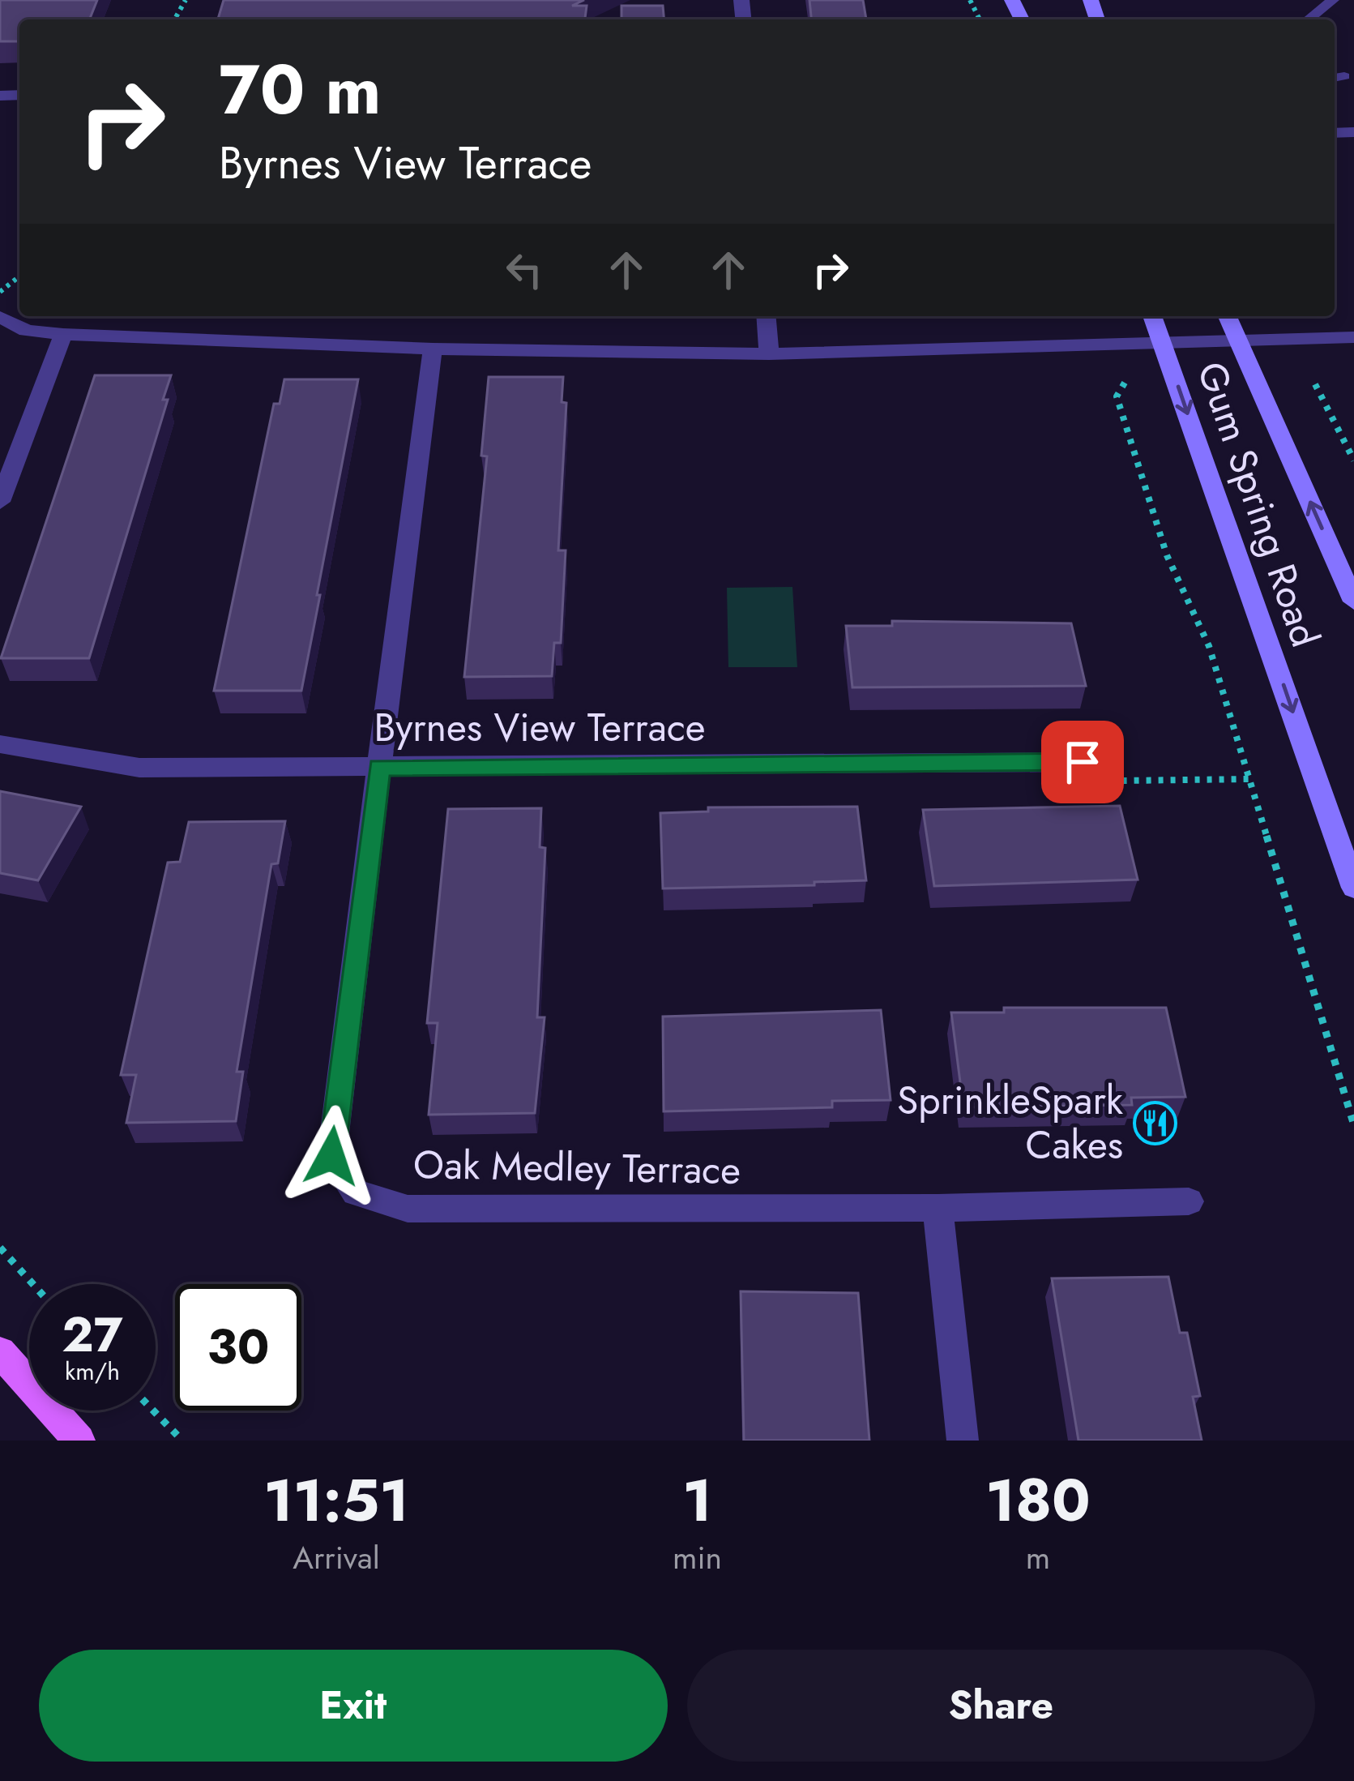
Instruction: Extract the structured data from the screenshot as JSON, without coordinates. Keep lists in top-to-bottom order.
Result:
{
  "streets": {
    "main road": ["Gum Spring Road"],
    "street": ["Byrnes View Terrace", "Oak Medley Terrace"]
  },
  "crossings": [
    ["Byrnes View Terrace", "Oak Medley Terrace"]
  ],
  "places": {
    "restaurant": ["SprinkleSpark Cakes"]
  },
  "page": {
    "turn": ["70 m", "Byrnes View Terrace"],
    "speed": "27 km/h",
    "limit": "30",
    "eta": [
      "11:51",
      "Arrival",
      "1",
      "min",
      "180",
      "m"
    ],
    "buttons": ["Exit", "Share"]
  }
}
